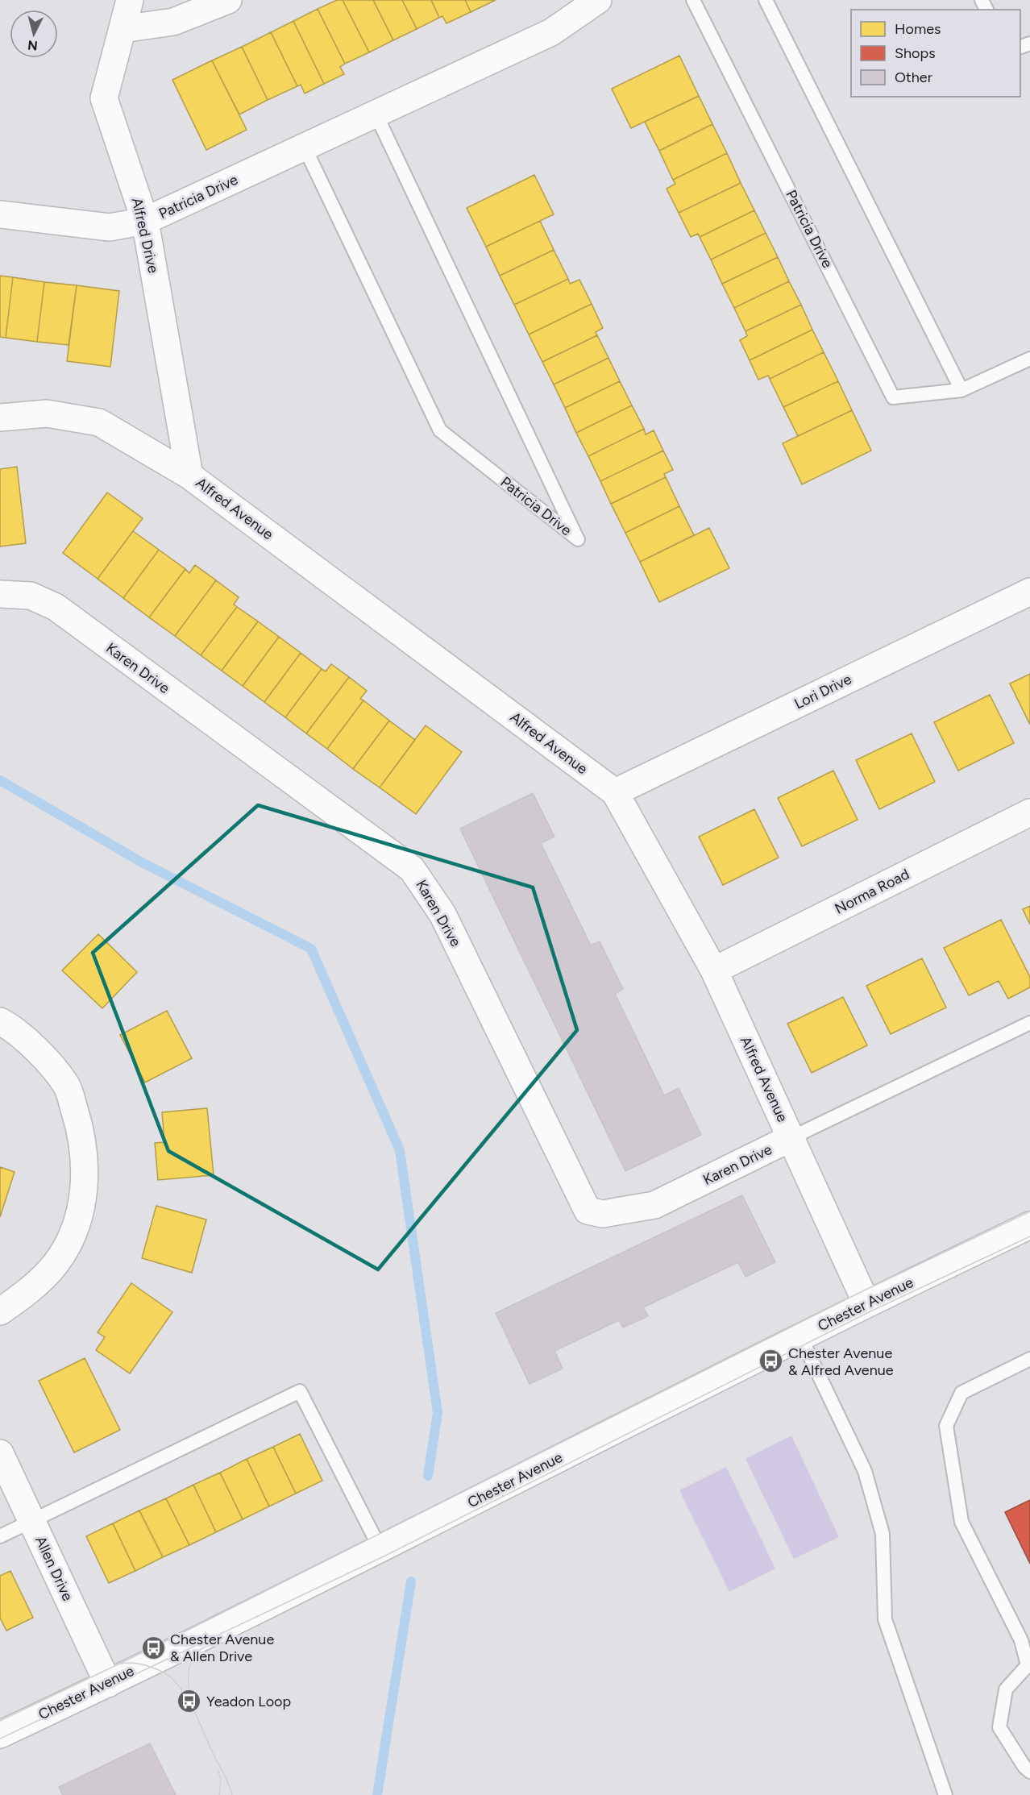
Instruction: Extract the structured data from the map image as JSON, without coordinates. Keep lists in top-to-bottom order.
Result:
{
  "streets": {
    "street": [
      "Patricia Drive",
      "Alfred Drive",
      "Alfred Avenue",
      "Karen Drive",
      "Lori Drive",
      "Norma Road",
      "Chester Avenue",
      "Allen Drive"
    ]
  },
  "crossings": [
    ["Patricia Drive", "Alfred Drive"],
    ["Alfred Drive", "Alfred Avenue"],
    ["Alfred Avenue", "Karen Drive"],
    ["Alfred Avenue", "Lori Drive"],
    ["Alfred Avenue", "Norma Road"],
    ["Alfred Avenue", "Chester Avenue"],
    ["Chester Avenue", "Allen Drive"]
  ],
  "places": {
    "bus stop": ["Chester Avenue & Alfred Avenue", "Chester Avenue & Allen Drive", "Yeadon Loop"]
  },
  "legend": ["Homes", "Shops", "Other"],
  "north": "bottom"
}
